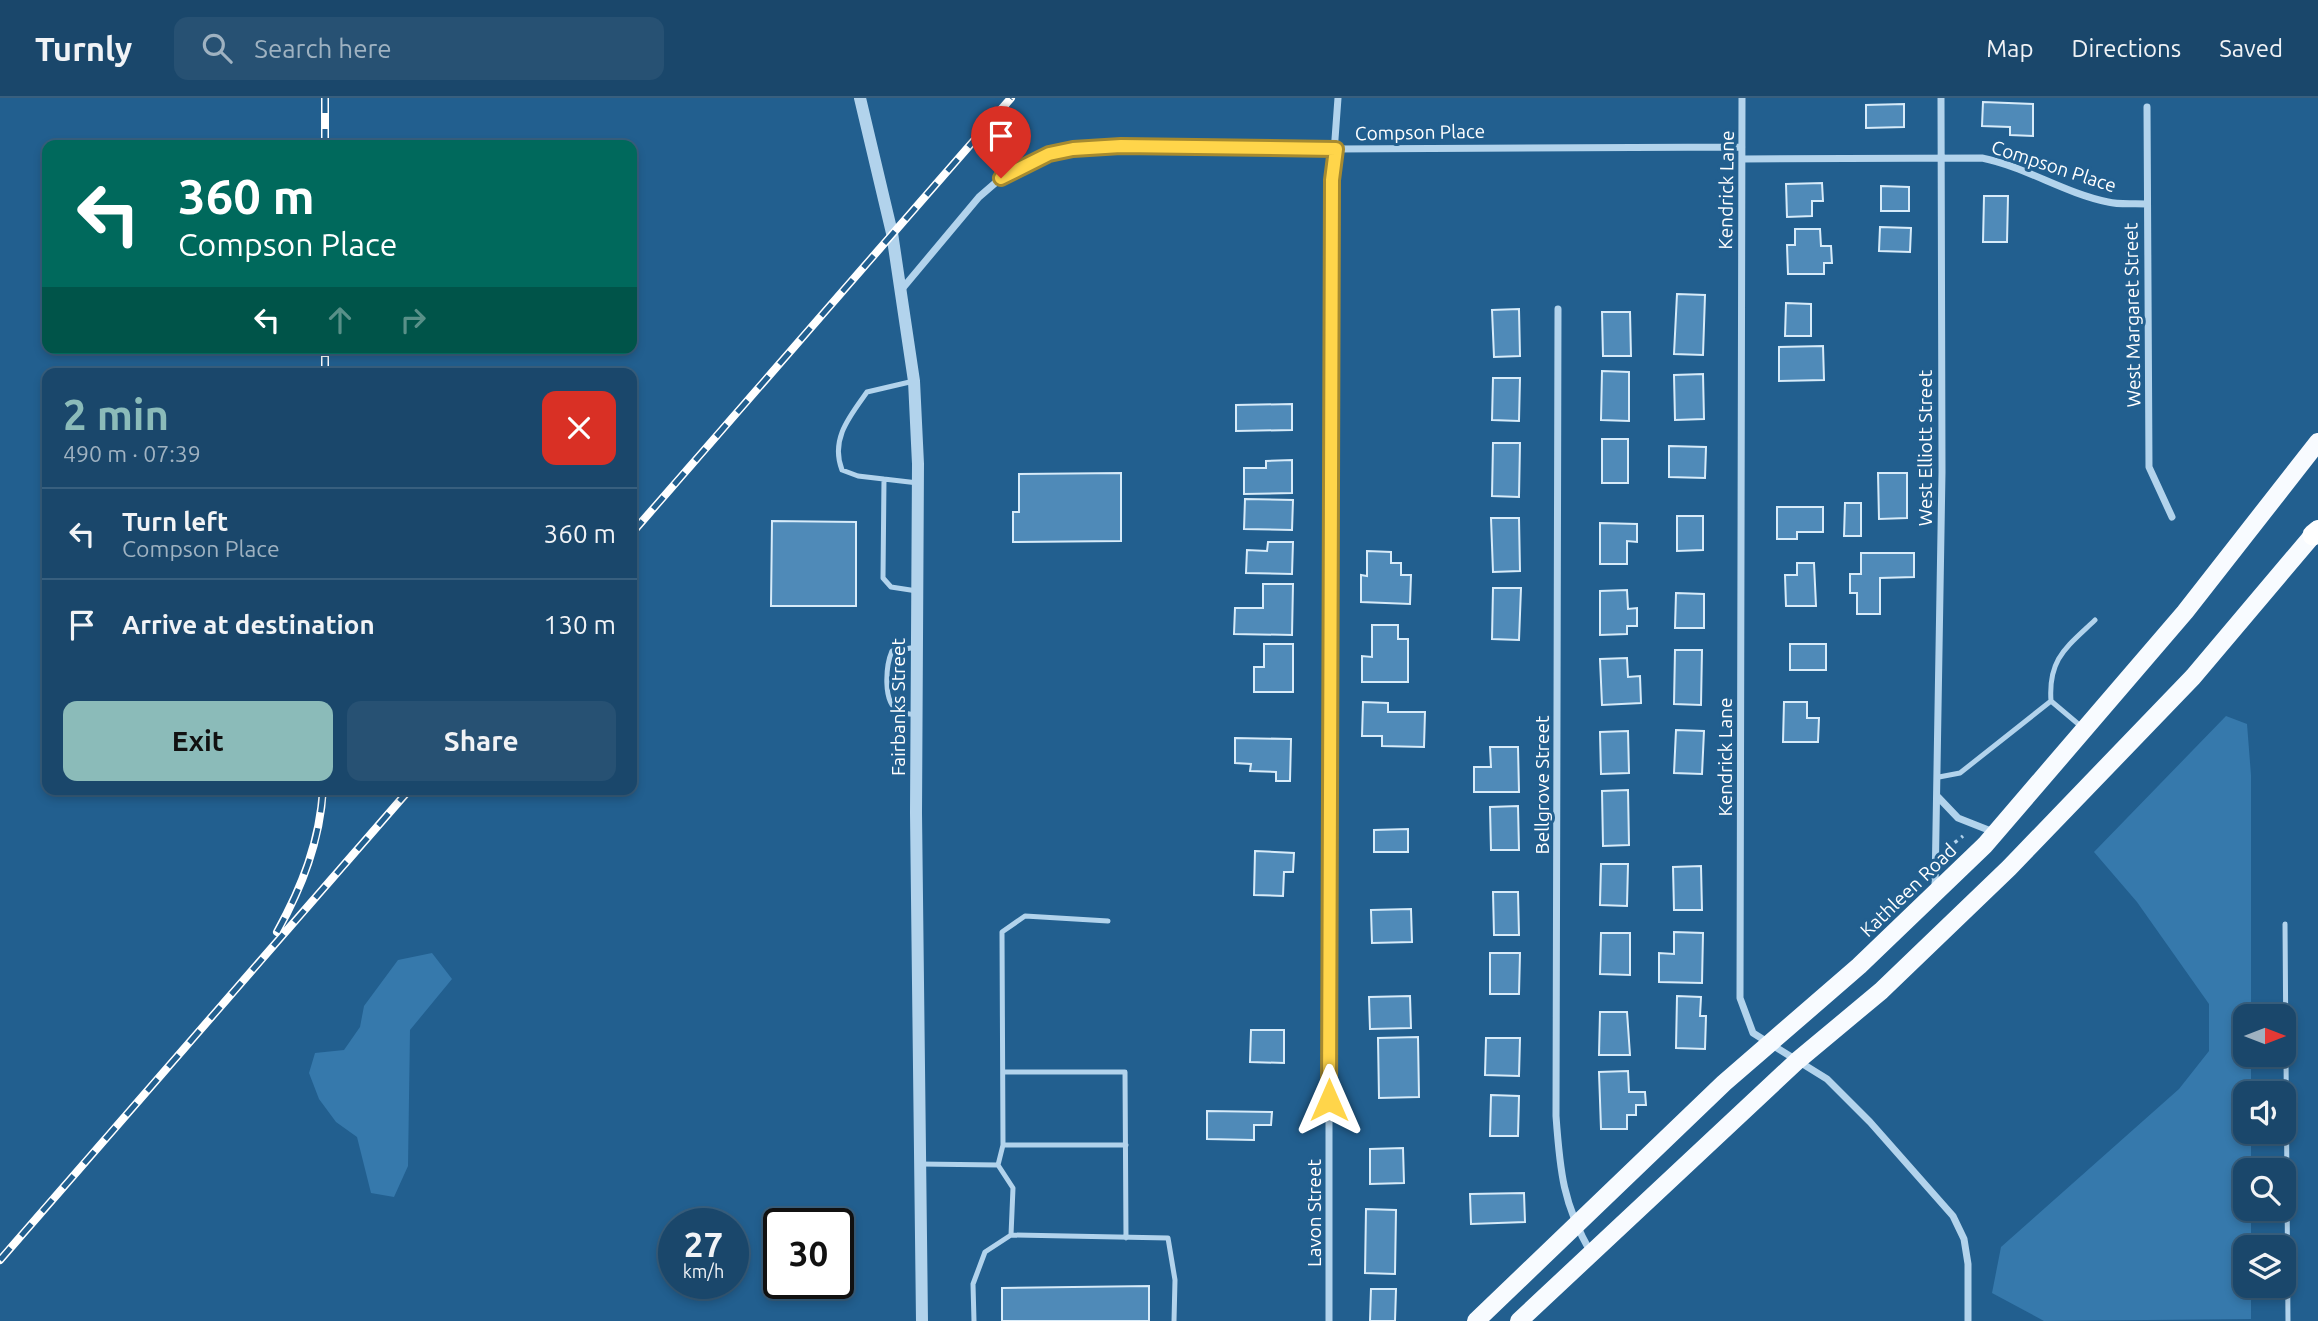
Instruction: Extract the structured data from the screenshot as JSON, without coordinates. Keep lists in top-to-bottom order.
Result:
{
  "streets": {
    "main road": ["Kathleen Road"],
    "street": [
      "Compson Place",
      "Kendrick Lane",
      "West Margaret Street",
      "West Elliott Street",
      "Fairbanks Street",
      "Bellgrove Street",
      "Lavon Street"
    ]
  },
  "crossings": [
    ["Compson Place", "Kendrick Lane"],
    ["Compson Place", "West Margaret Street"],
    ["Compson Place", "West Elliott Street"],
    ["Compson Place", "Fairbanks Street"],
    ["Compson Place", "Lavon Street"],
    ["Kendrick Lane", "Kathleen Road"],
    ["West Elliott Street", "Kathleen Road"],
    ["Bellgrove Street", "Kathleen Road"]
  ],
  "north": "right",
  "page": {
    "header": "Turnly",
    "search": "Search here",
    "nav": ["Map", "Directions", "Saved"],
    "turn": ["360 m", "Compson Place"],
    "heading": ["2 min", "490 m · 07:39"],
    "list": [
      {
        "name": "Turn left",
        "note": "Compson Place",
        "value": "360 m"
      },
      {
        "name": "Arrive at destination",
        "value": "130 m"
      }
    ],
    "buttons": ["Exit", "Share"],
    "speed": "27 km/h",
    "limit": "30"
  }
}
